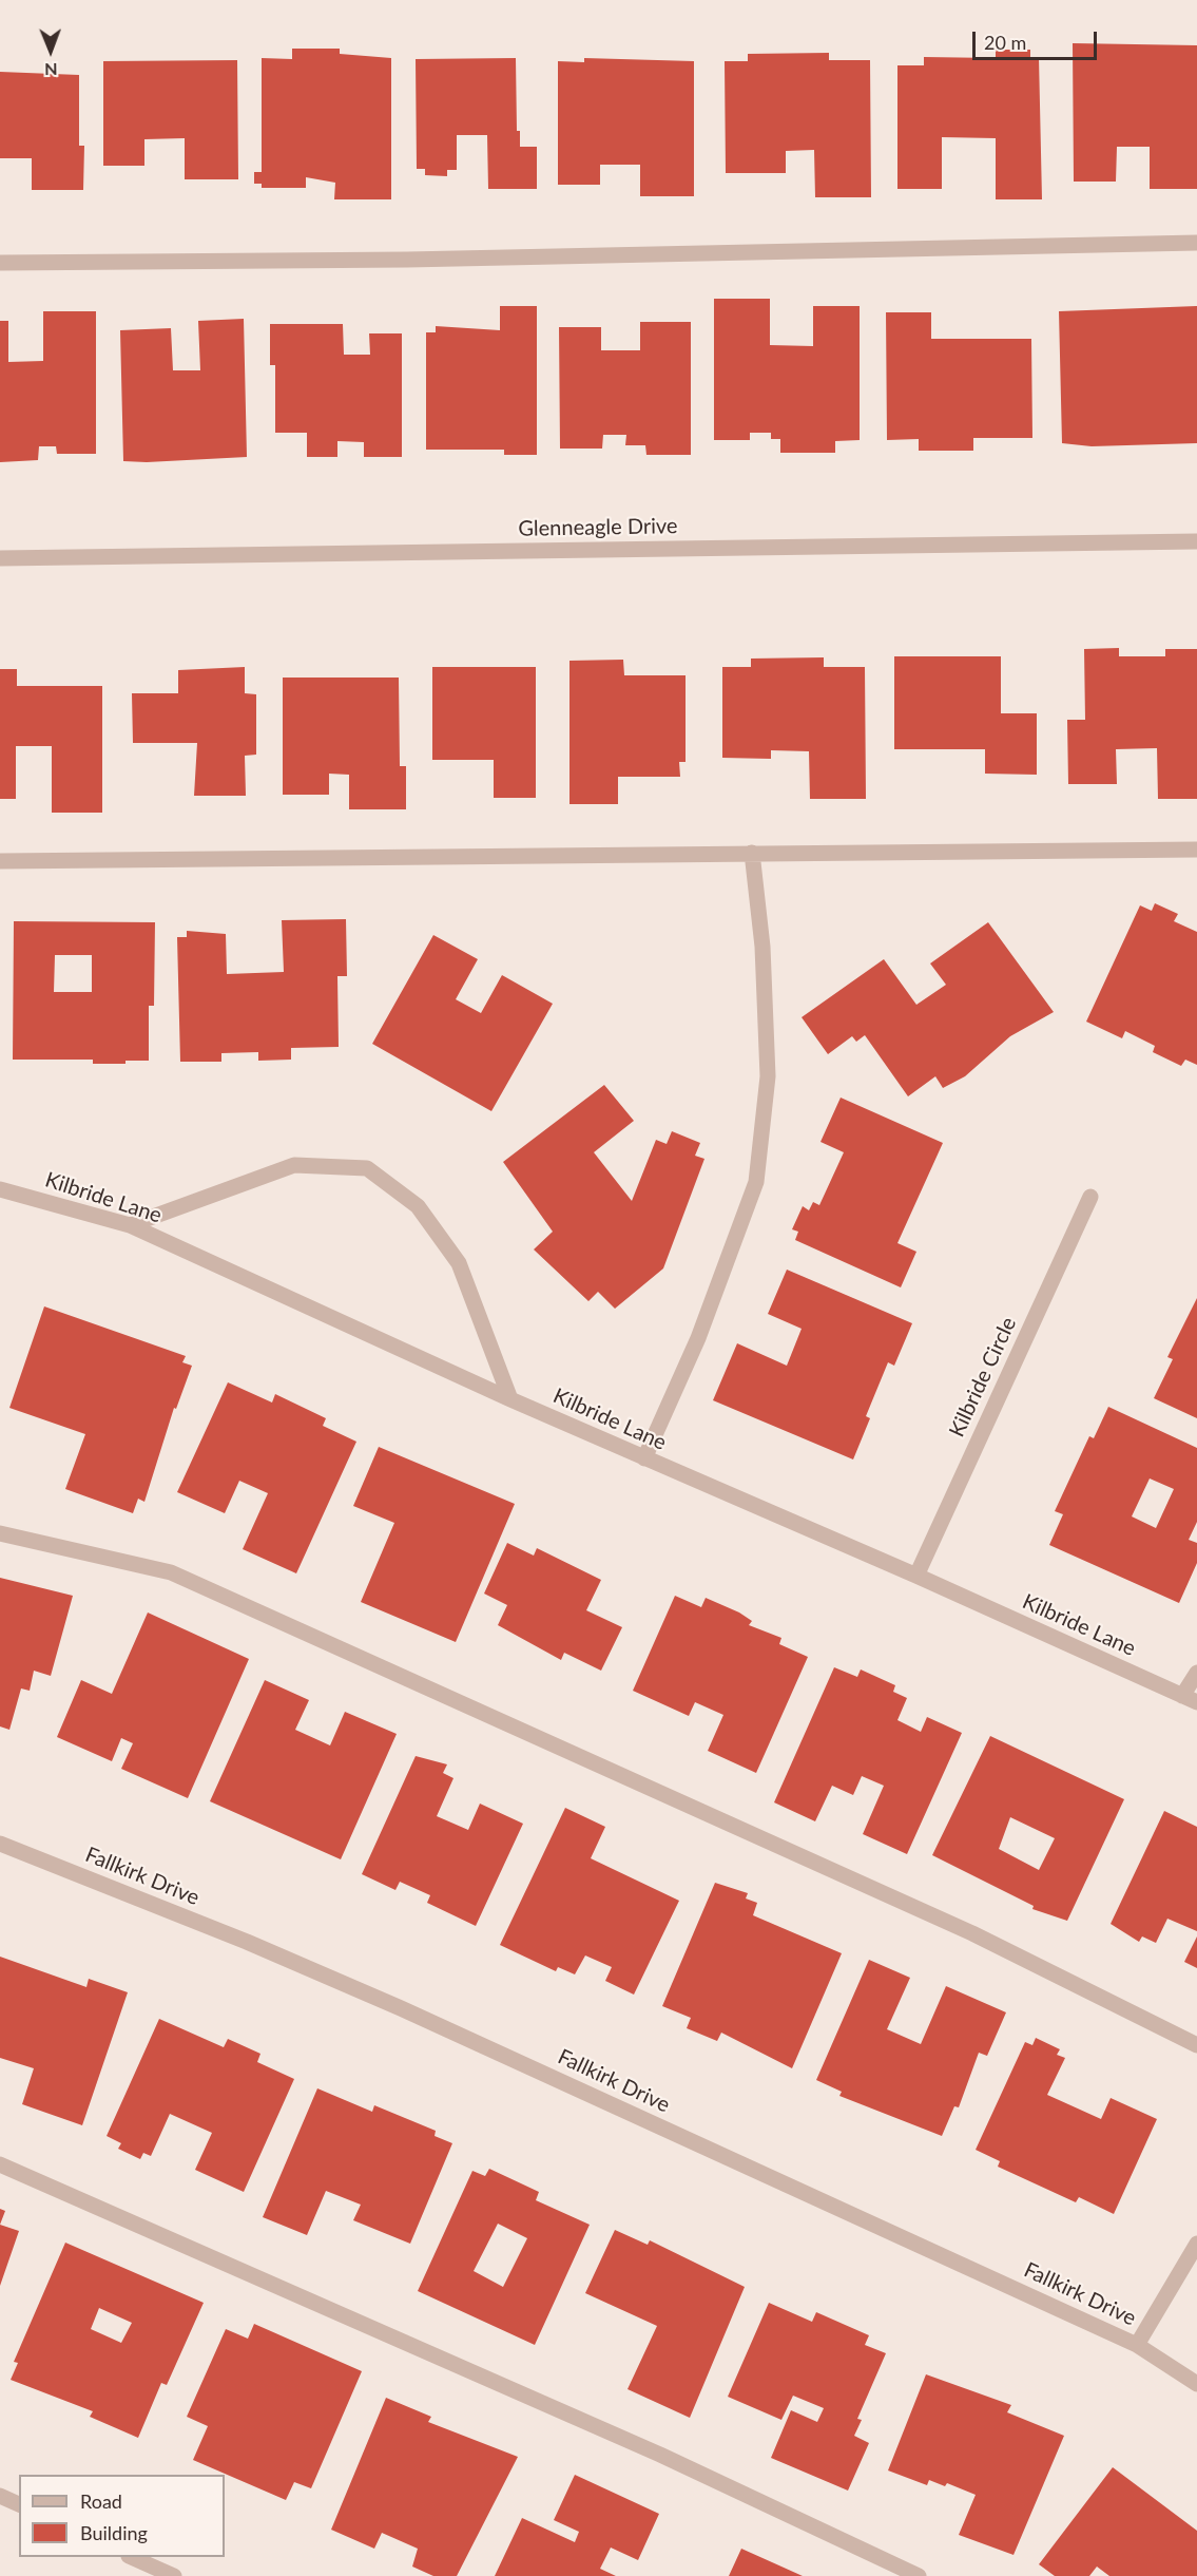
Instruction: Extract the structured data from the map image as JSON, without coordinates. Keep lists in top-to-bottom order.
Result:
{
  "streets": {
    "street": [
      "Glenneagle Drive",
      "Kilbride Lane",
      "Kilbride Circle",
      "Fallkirk Drive"
    ]
  },
  "crossings": [
    ["Kilbride Lane", "Kilbride Circle"]
  ],
  "legend": ["Road", "Building"],
  "scale_bar": "20 m",
  "north": "bottom"
}
